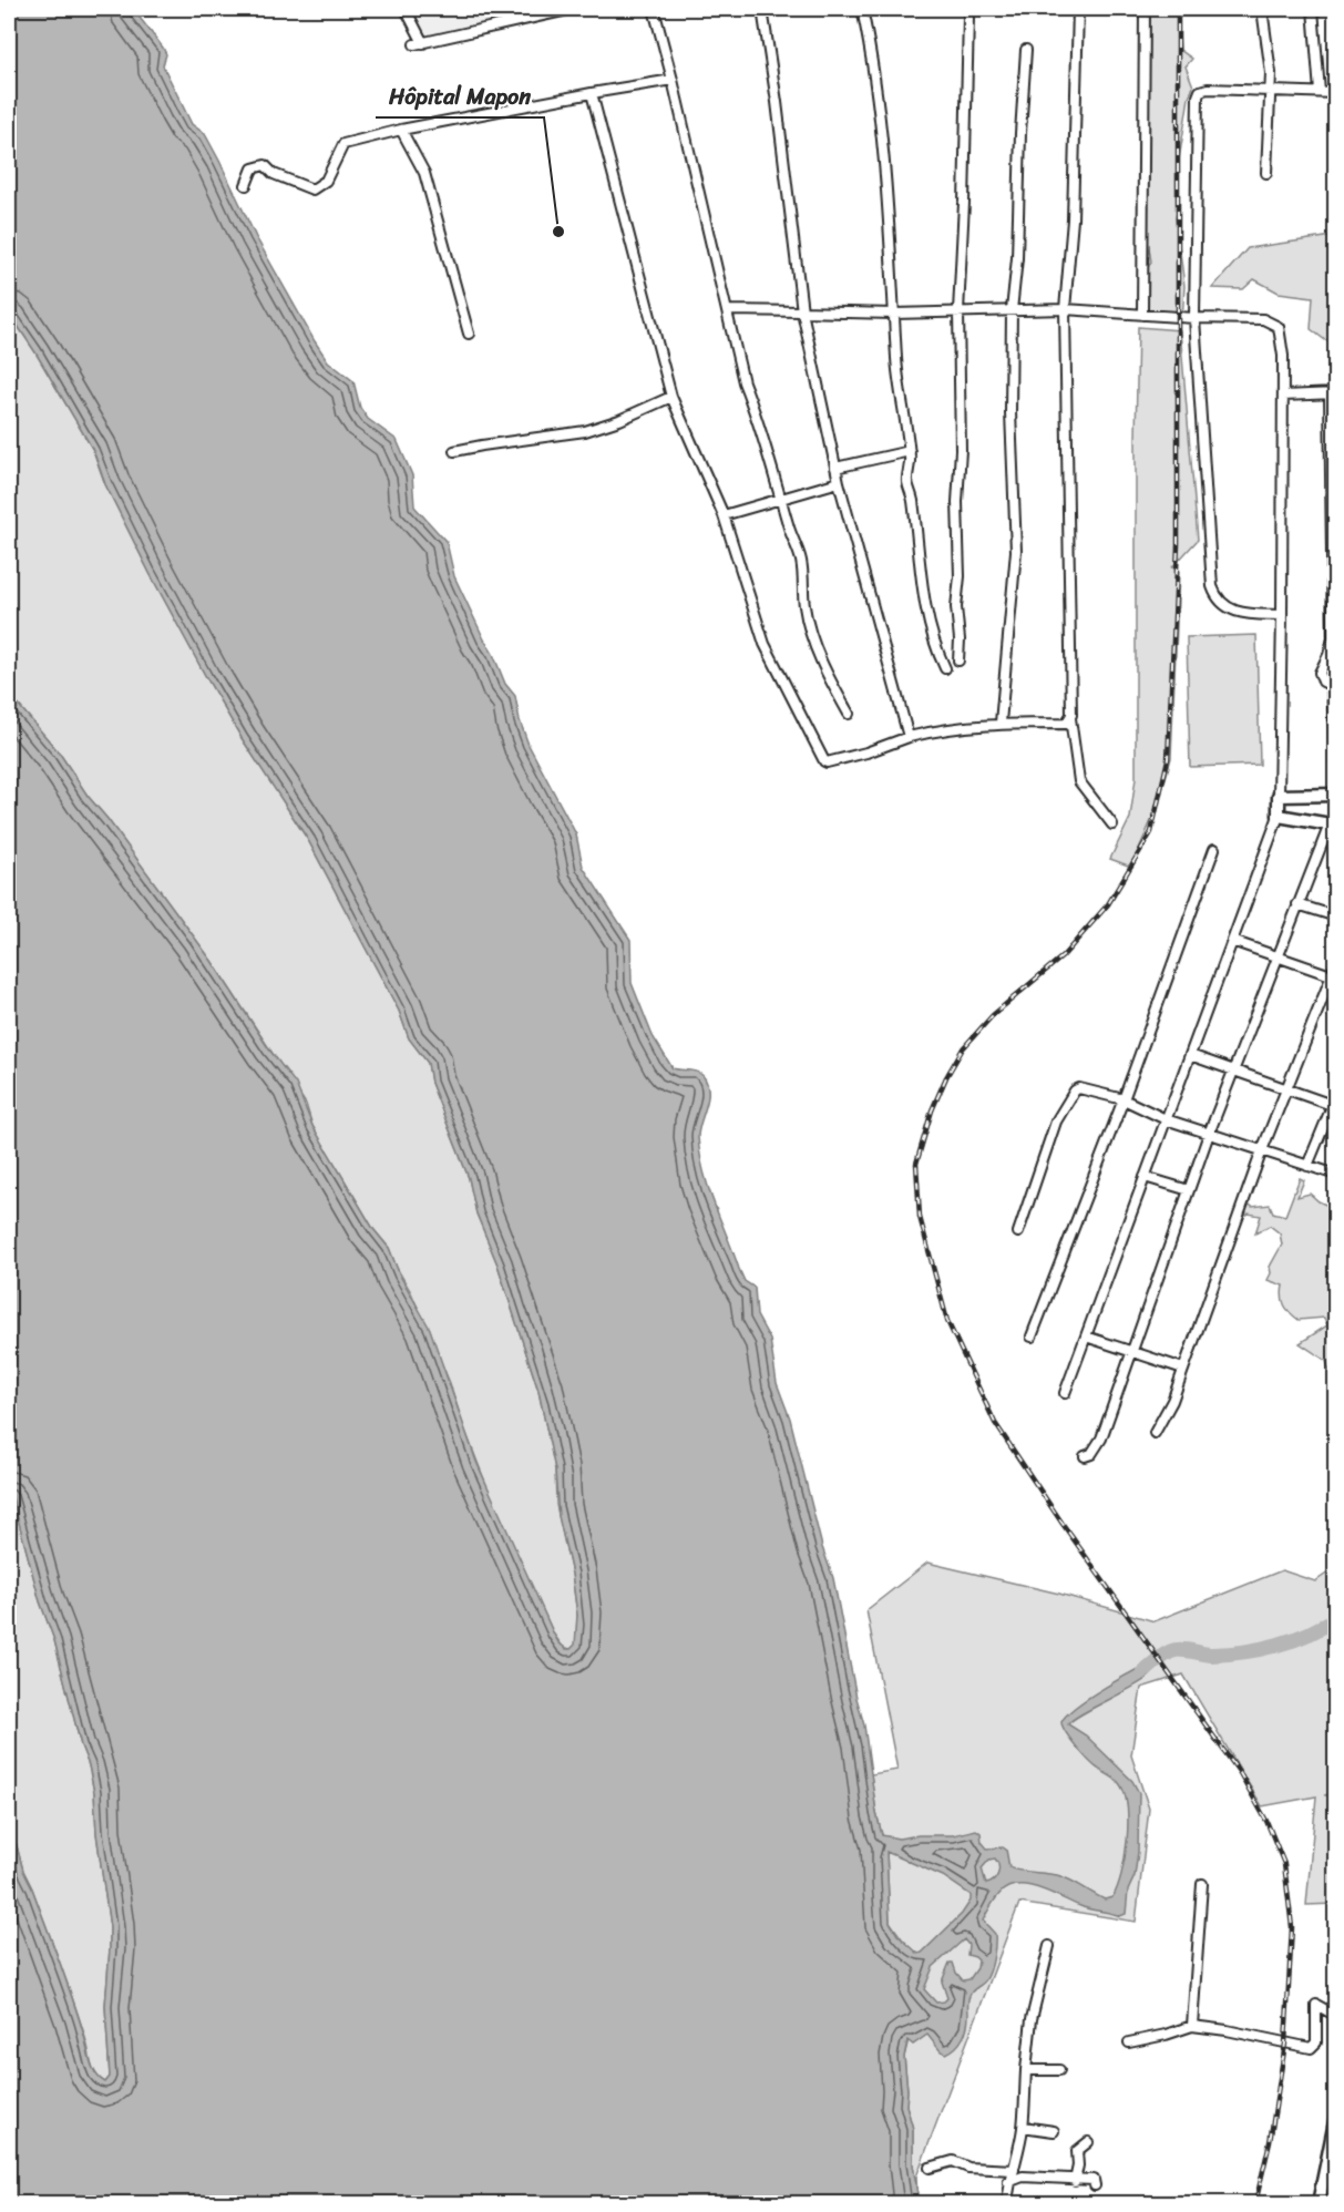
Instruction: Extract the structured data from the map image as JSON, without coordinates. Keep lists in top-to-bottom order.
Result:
{
  "places": ["Hôpital Mapon"]
}
